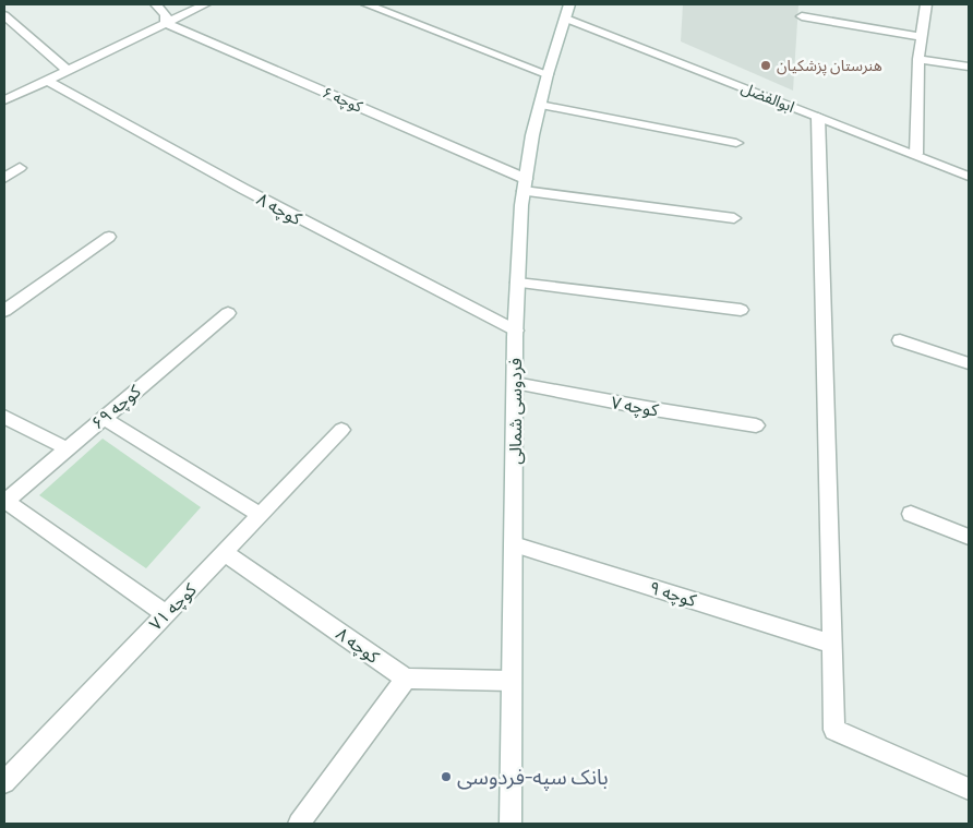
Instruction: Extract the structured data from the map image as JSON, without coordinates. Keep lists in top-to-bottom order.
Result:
{
  "streets": {
    "street": [
      "ابوالفضل",
      "کوچه ۶",
      "کوچه ۸",
      "کوچه ۷",
      "کوچه ۶۹",
      "فردوسی شمالی",
      "کوچه ۹",
      "کوچه ۷۱"
    ]
  },
  "crossings": [
    ["ابوالفضل", "فردوسی شمالی"],
    ["کوچه ۶", "فردوسی شمالی"],
    ["کوچه ۸", "فردوسی شمالی"],
    ["کوچه ۸", "کوچه ۷۱"],
    ["کوچه ۷", "فردوسی شمالی"],
    ["فردوسی شمالی", "کوچه ۹"]
  ],
  "places": ["هنرستان پزشکیان", "بانک سپه-فردوسی"]
}
